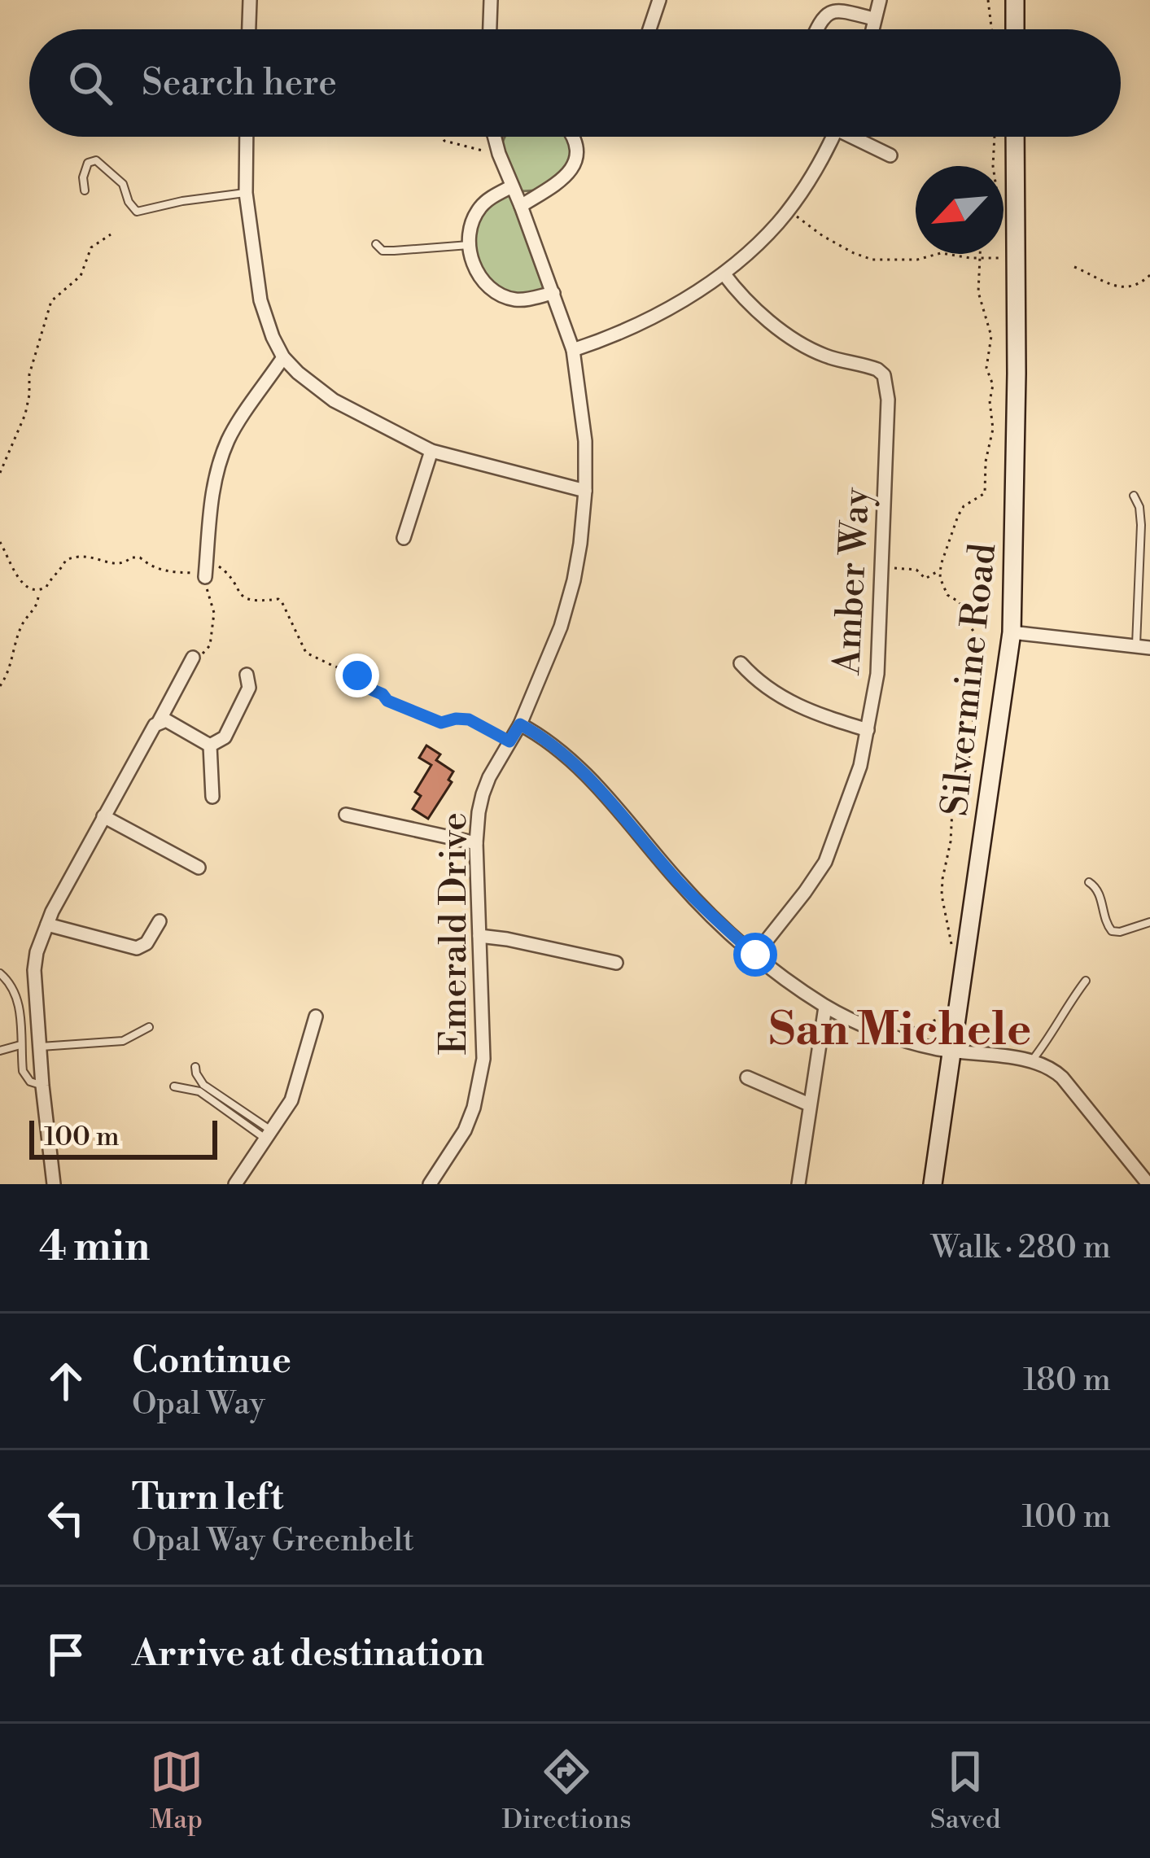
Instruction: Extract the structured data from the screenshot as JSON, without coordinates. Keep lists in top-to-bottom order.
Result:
{
  "streets": {
    "street": ["Amber Way", "Silvermine Road", "Emerald Drive"]
  },
  "districts": ["San Michele"],
  "scale_bar": "100 m",
  "north": "bottom left",
  "page": {
    "search": "Search here",
    "scale": "100 m",
    "heading": ["4 min", "Walk · 280 m"],
    "list": [
      ["Continue", "Opal Way", "180 m"],
      ["Turn left", "Opal Way Greenbelt", "100 m"],
      "Arrive at destination"
    ],
    "nav": ["Map", "Directions", "Saved"]
  }
}
